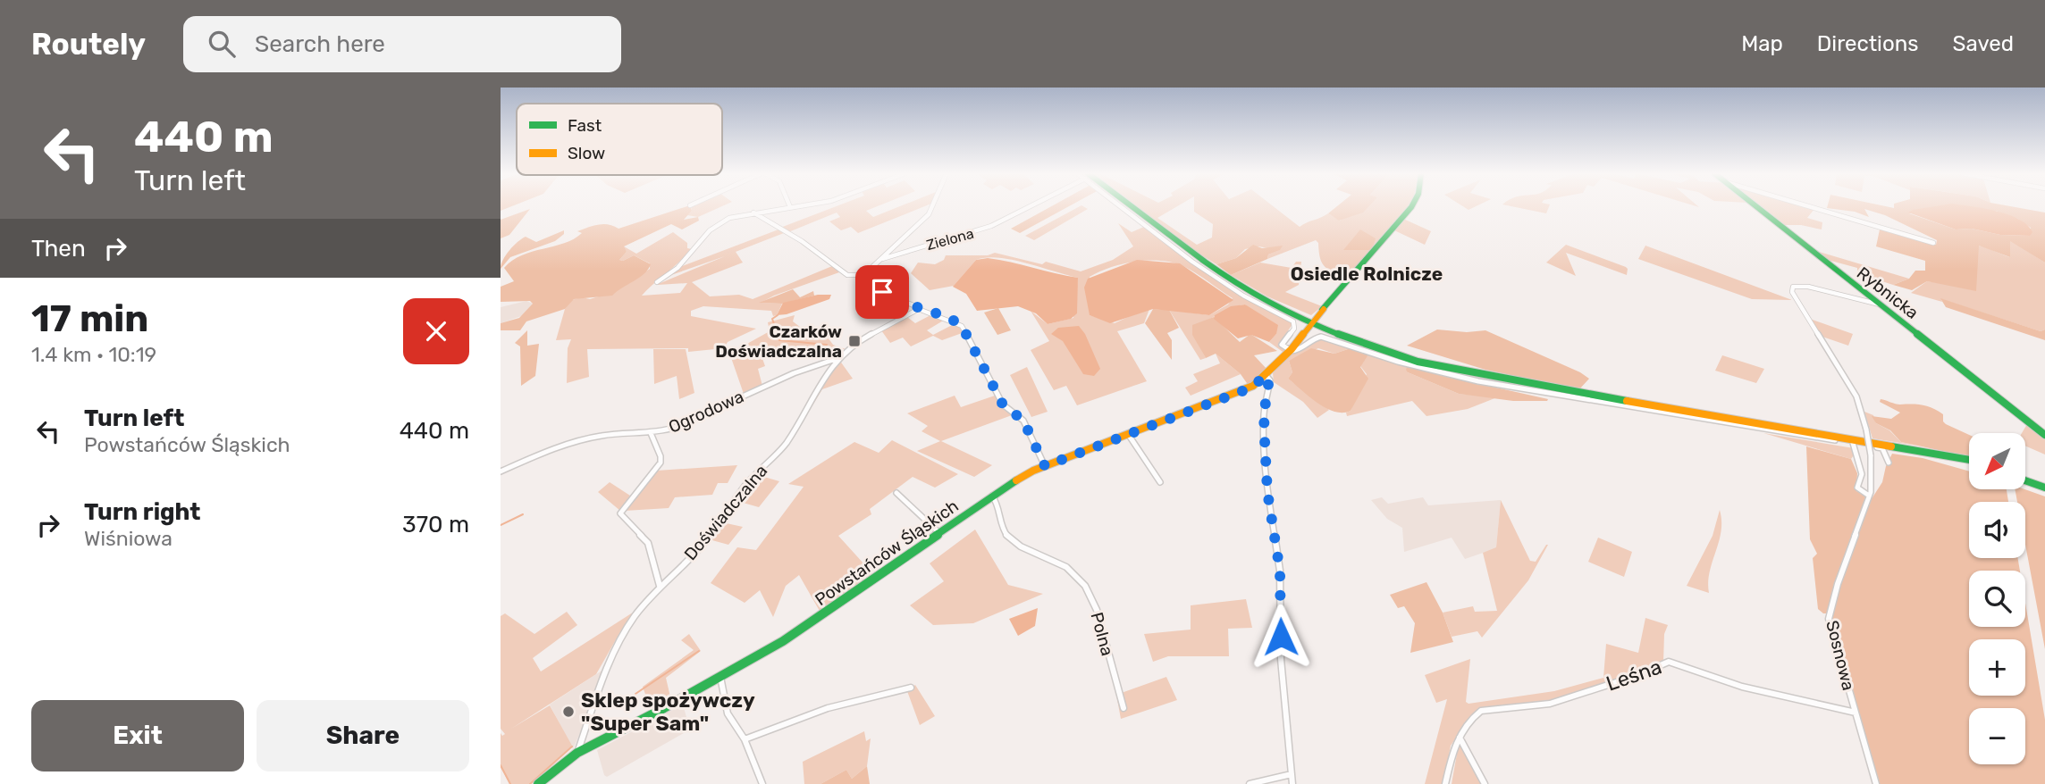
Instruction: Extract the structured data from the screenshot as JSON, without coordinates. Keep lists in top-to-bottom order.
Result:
{
  "streets": {
    "main road": ["Rybnicka", "Powstańców Śląskich"],
    "street": [
      "Zielona",
      "Ogrodowa",
      "Doświadczalna",
      "Polna",
      "Sosnowa",
      "Leśna"
    ]
  },
  "crossings": [
    ["Rybnicka", "Sosnowa"],
    ["Ogrodowa", "Doświadczalna"],
    ["Doświadczalna", "Powstańców Śląskich"],
    ["Powstańców Śląskich", "Polna"],
    ["Sosnowa", "Leśna"]
  ],
  "districts": ["Osiedle Rolnicze"],
  "places": {
    "transit": ["Czarków Doświadczalna"],
    "other": ["Sklep spożywczy \"Super Sam\""]
  },
  "legend": ["Fast", "Slow"],
  "north": "bottom left",
  "page": {
    "header": "Routely",
    "search": "Search here",
    "nav": ["Map", "Directions", "Saved"],
    "turn": ["440 m", "Turn left"],
    "then": "Then",
    "heading": ["17 min", "1.4 km · 10:19"],
    "list": [
      {
        "name": "Turn left",
        "note": "Powstańców Śląskich",
        "value": "440 m"
      },
      {
        "name": "Turn right",
        "note": "Wiśniowa",
        "value": "370 m"
      }
    ],
    "map_buttons": ["+", "−"],
    "buttons": ["Exit", "Share"]
  }
}
